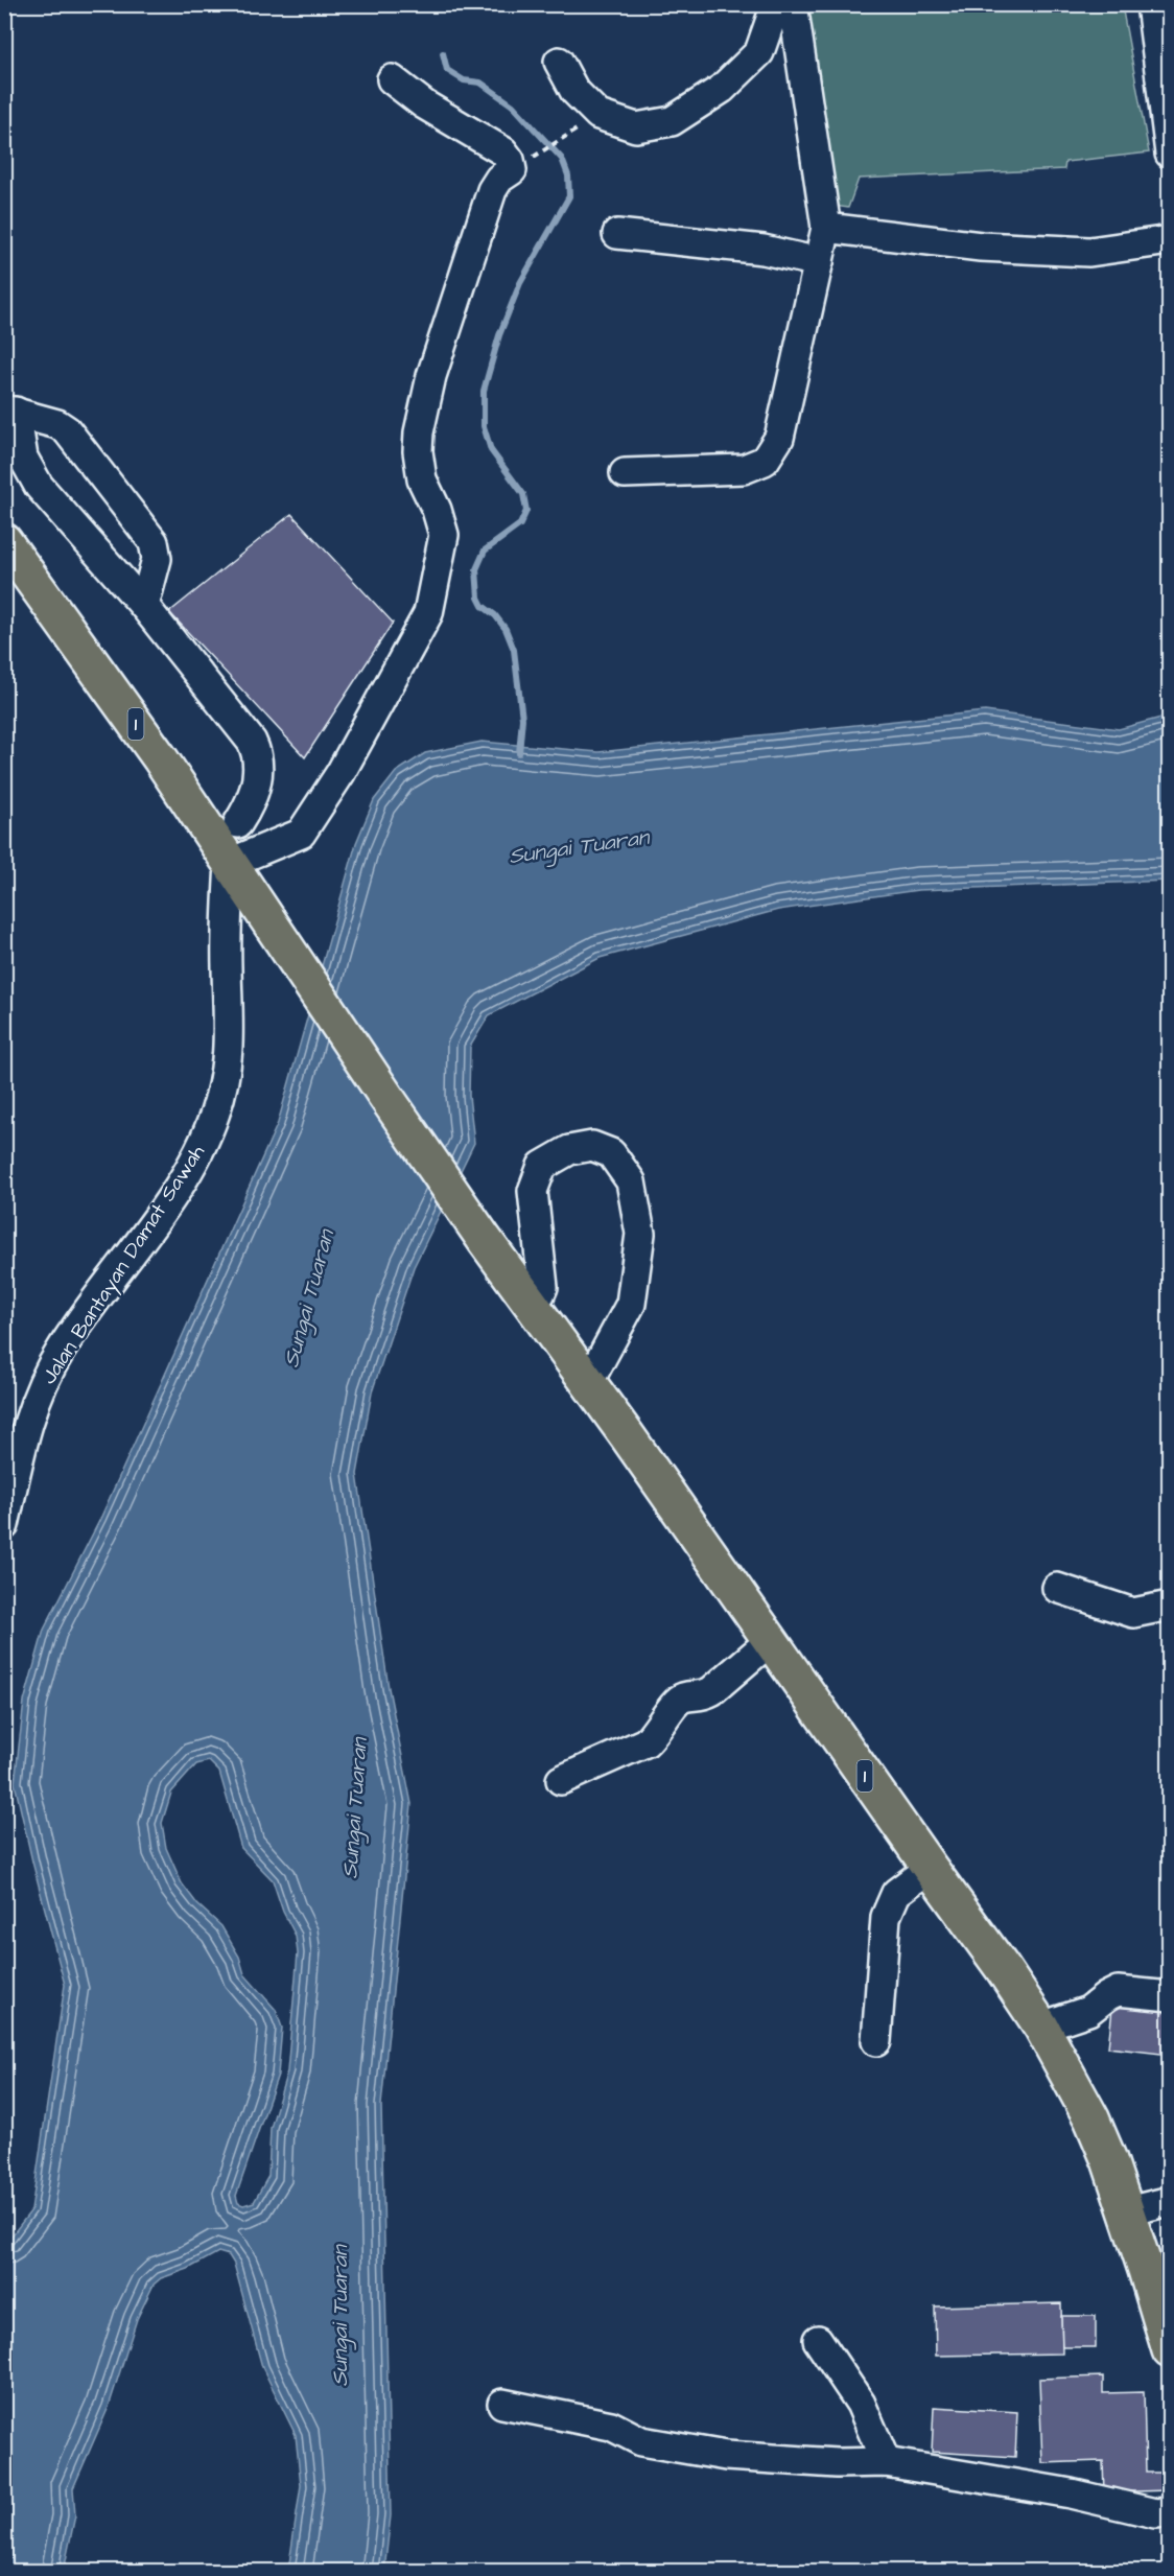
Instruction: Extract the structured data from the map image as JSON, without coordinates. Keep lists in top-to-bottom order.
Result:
{
  "streets": {
    "highway": ["1"],
    "street": ["Jalan Bantayan Damat Sawah"]
  },
  "crossings": [
    ["1", "Jalan Bantayan Damat Sawah"]
  ],
  "water": ["Sungai Tuaran"]
}
